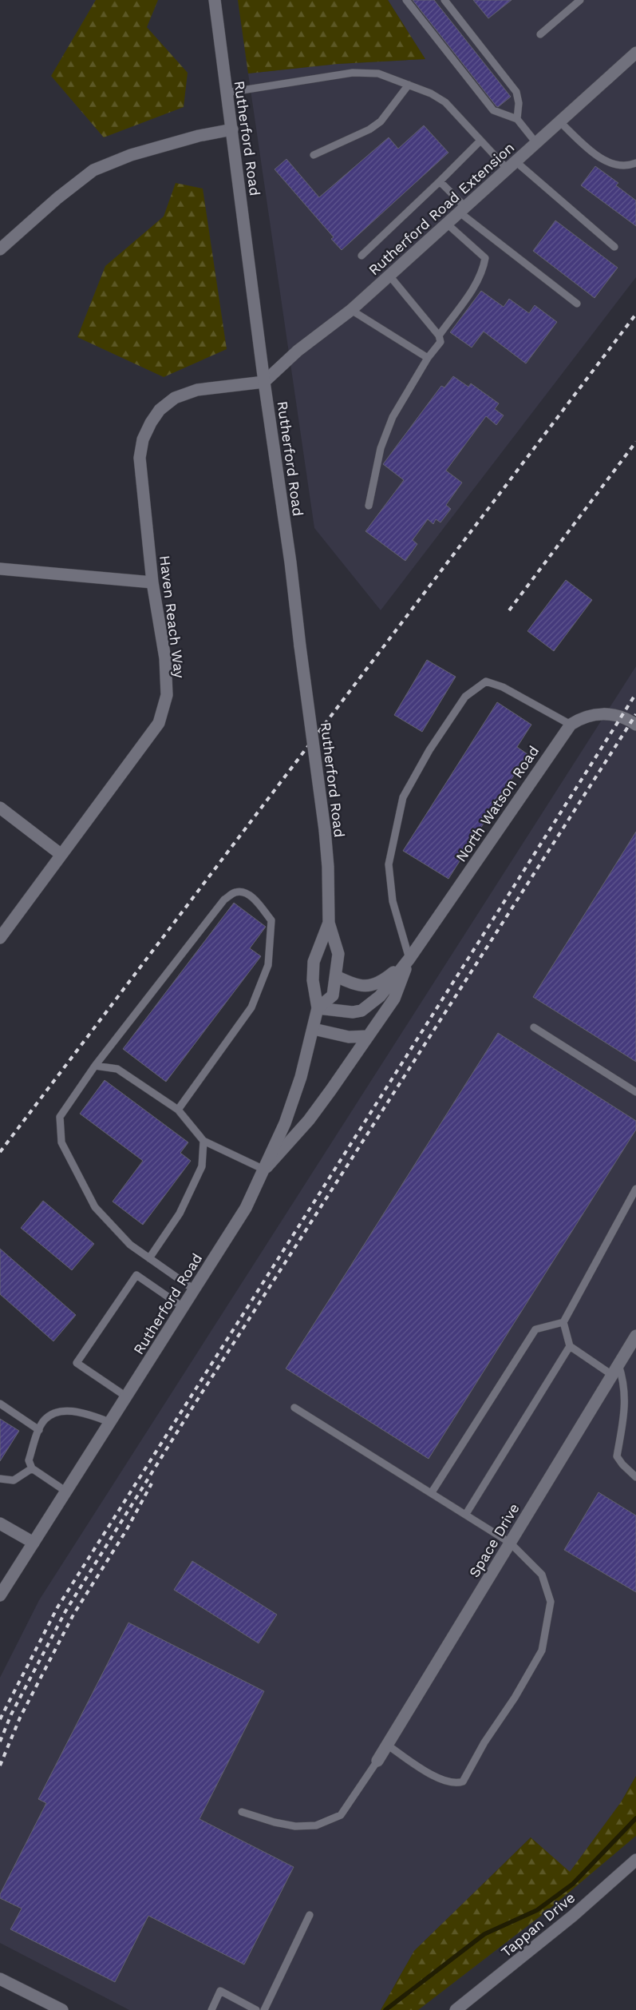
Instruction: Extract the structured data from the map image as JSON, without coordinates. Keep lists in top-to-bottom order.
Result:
{
  "streets": {
    "street": [
      "Rutherford Road",
      "Rutherford Road Extension",
      "Haven Reach Way",
      "North Watson Road",
      "Space Drive",
      "Tappan Drive"
    ]
  },
  "crossings": [
    ["Rutherford Road", "Rutherford Road Extension"],
    ["Rutherford Road", "Haven Reach Way"],
    ["Rutherford Road", "North Watson Road"],
    ["Rutherford Road Extension", "Haven Reach Way"]
  ]
}
